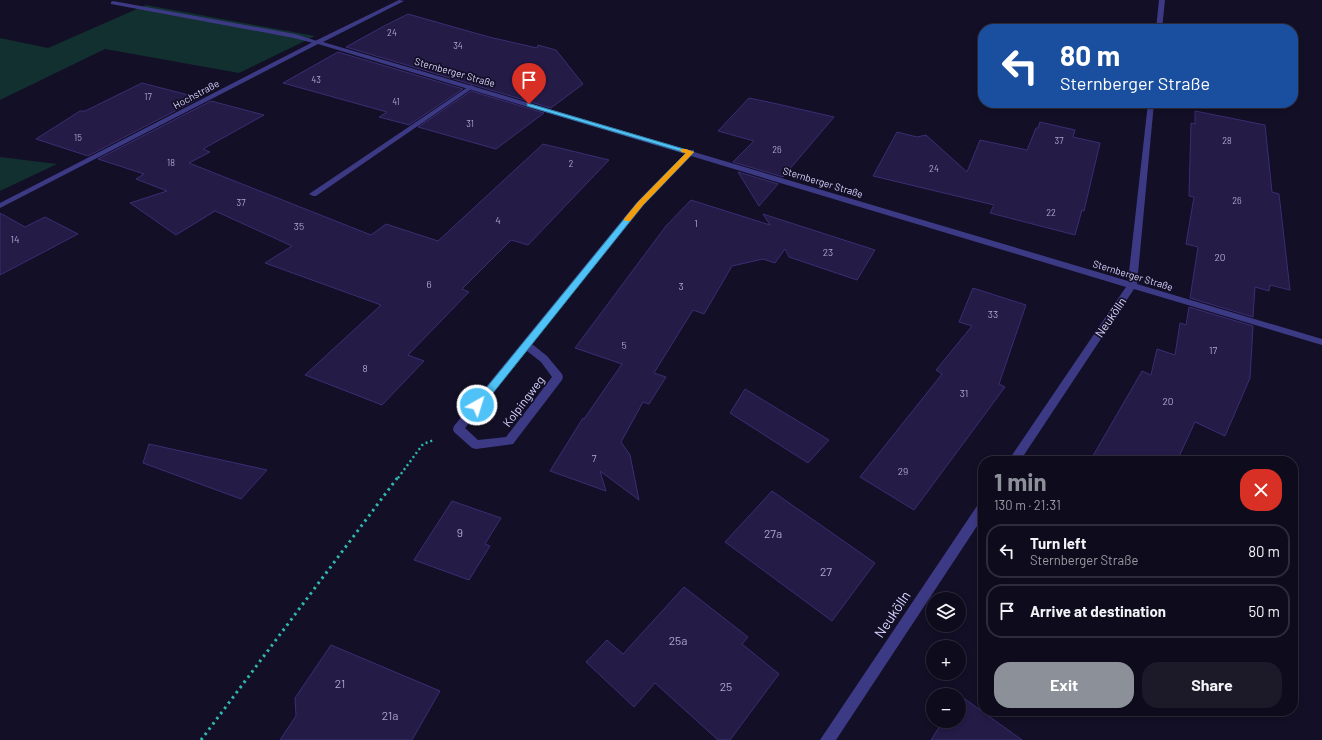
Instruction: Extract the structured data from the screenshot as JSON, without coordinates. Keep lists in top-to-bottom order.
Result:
{
  "streets": {
    "street": [
      "Sternberger Straße",
      "Hochstraße",
      "Neukölln",
      "Kolpingweg"
    ]
  },
  "crossings": [
    ["Sternberger Straße", "Hochstraße"],
    ["Sternberger Straße", "Neukölln"]
  ],
  "house_numbers": [
    "24",
    "34",
    "43",
    "17",
    "41",
    "31",
    "15",
    "37",
    "28",
    "26",
    "18",
    "2",
    "24",
    "26",
    "37",
    "22",
    "4",
    "1",
    "35",
    "14",
    "23",
    "20",
    "6",
    "3",
    "33",
    "5",
    "17",
    "8",
    "31",
    "20",
    "7",
    "29",
    "9",
    "27a",
    "27",
    "25a",
    "21",
    "25",
    "21a"
  ],
  "page": {
    "turn": ["80 m", "Sternberger Straße"],
    "heading": ["1 min", "130 m · 21:31"],
    "list": [
      {
        "name": "Turn left",
        "note": "Sternberger Straße",
        "value": "80 m"
      },
      {
        "name": "Arrive at destination",
        "value": "50 m"
      }
    ],
    "map_buttons": ["+", "−"],
    "buttons": ["Exit", "Share"]
  }
}
